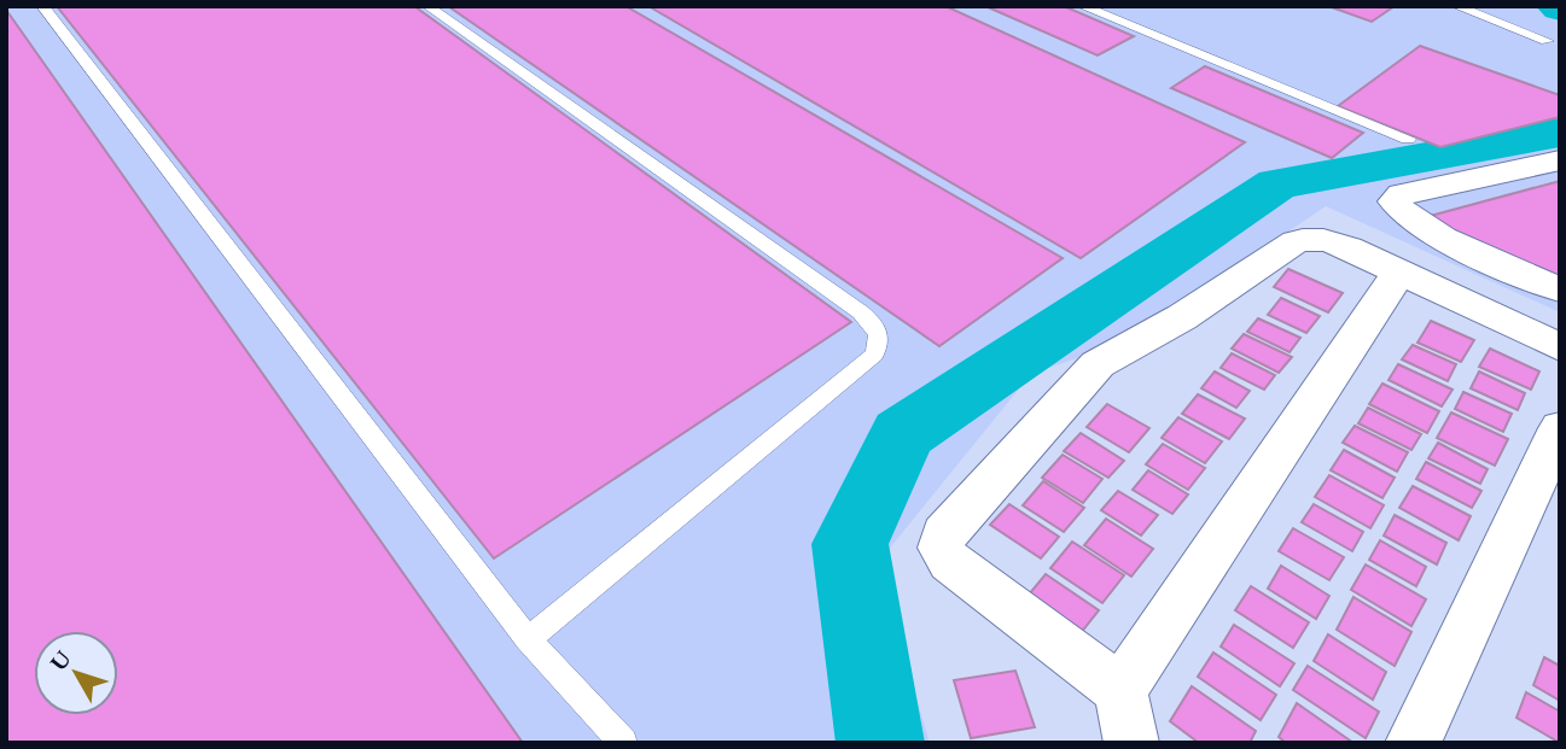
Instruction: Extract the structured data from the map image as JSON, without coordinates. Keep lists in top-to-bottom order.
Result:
{
  "north": "top left"
}
